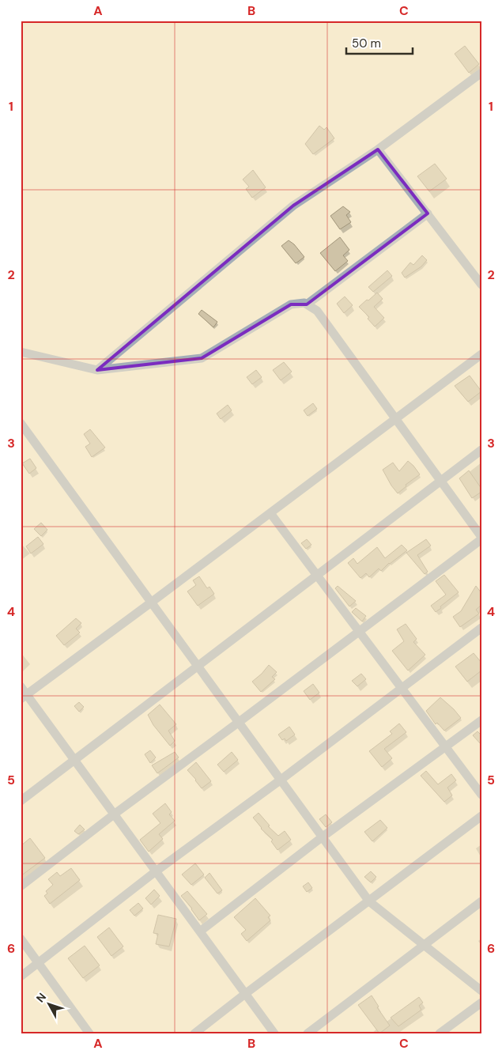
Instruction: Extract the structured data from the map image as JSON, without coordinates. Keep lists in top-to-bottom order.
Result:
{
  "scale_bar": "50 m",
  "north": "top left",
  "grid": {
    "columns": ["A", "B", "C"],
    "rows": [
      "1",
      "2",
      "3",
      "4",
      "5",
      "6"
    ]
  }
}
